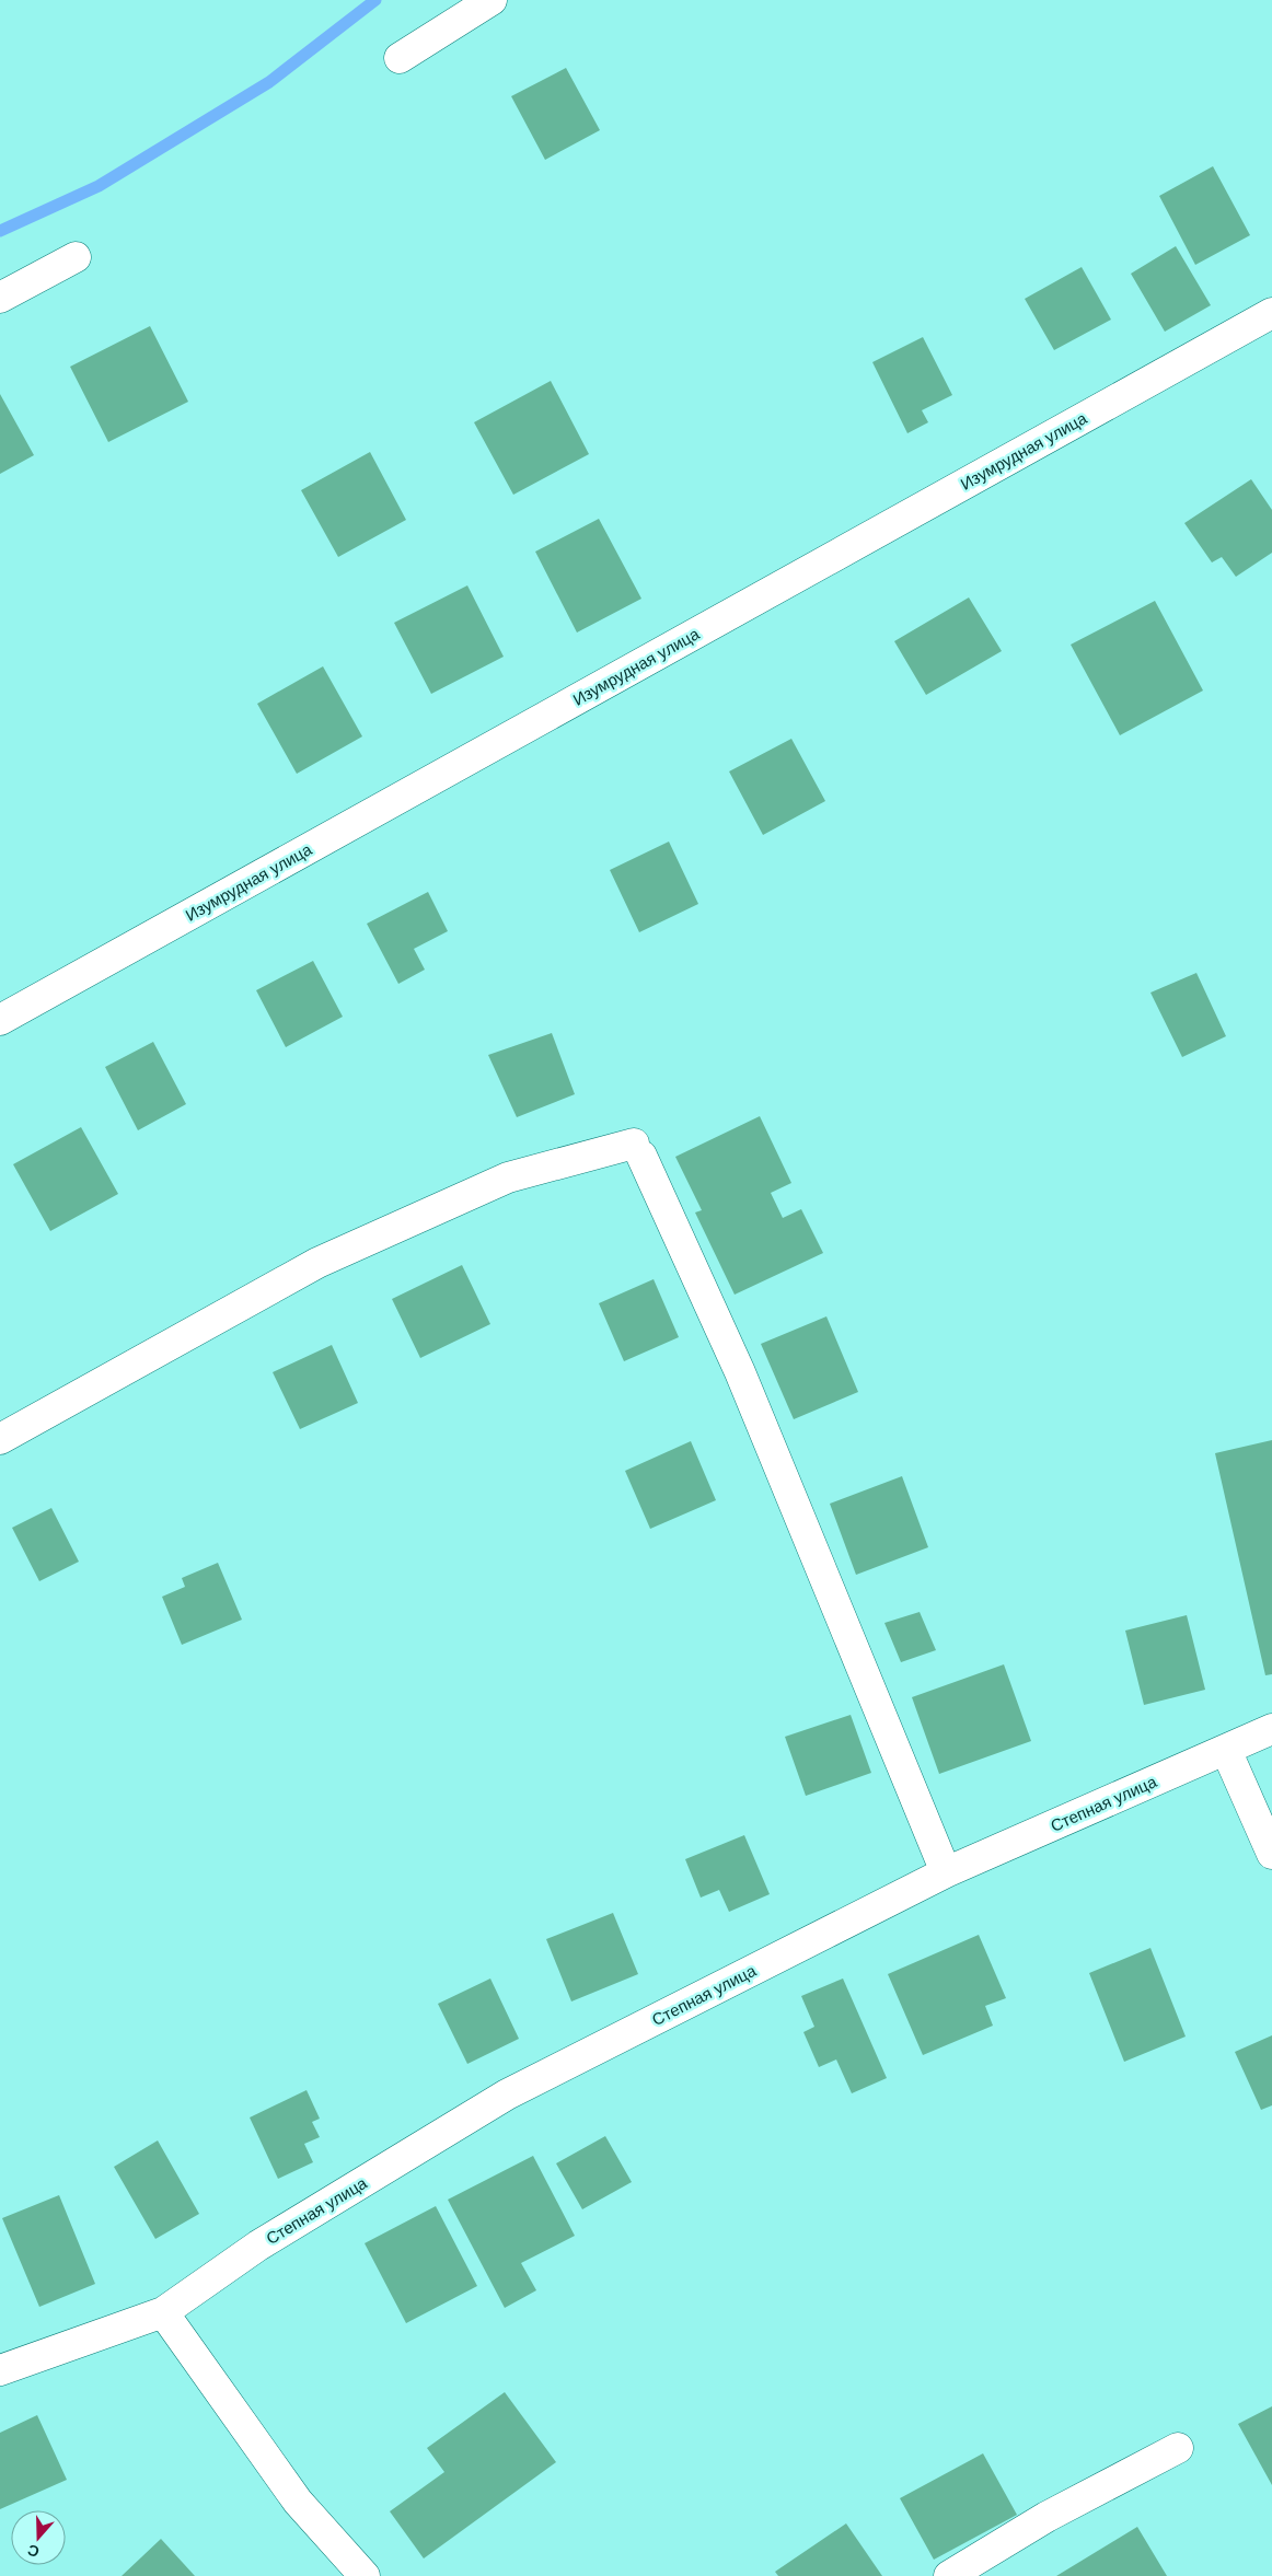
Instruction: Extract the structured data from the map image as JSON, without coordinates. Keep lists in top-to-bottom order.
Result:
{
  "streets": {
    "street": ["Изумрудная улица", "Степная улица"]
  },
  "north": "bottom"
}
